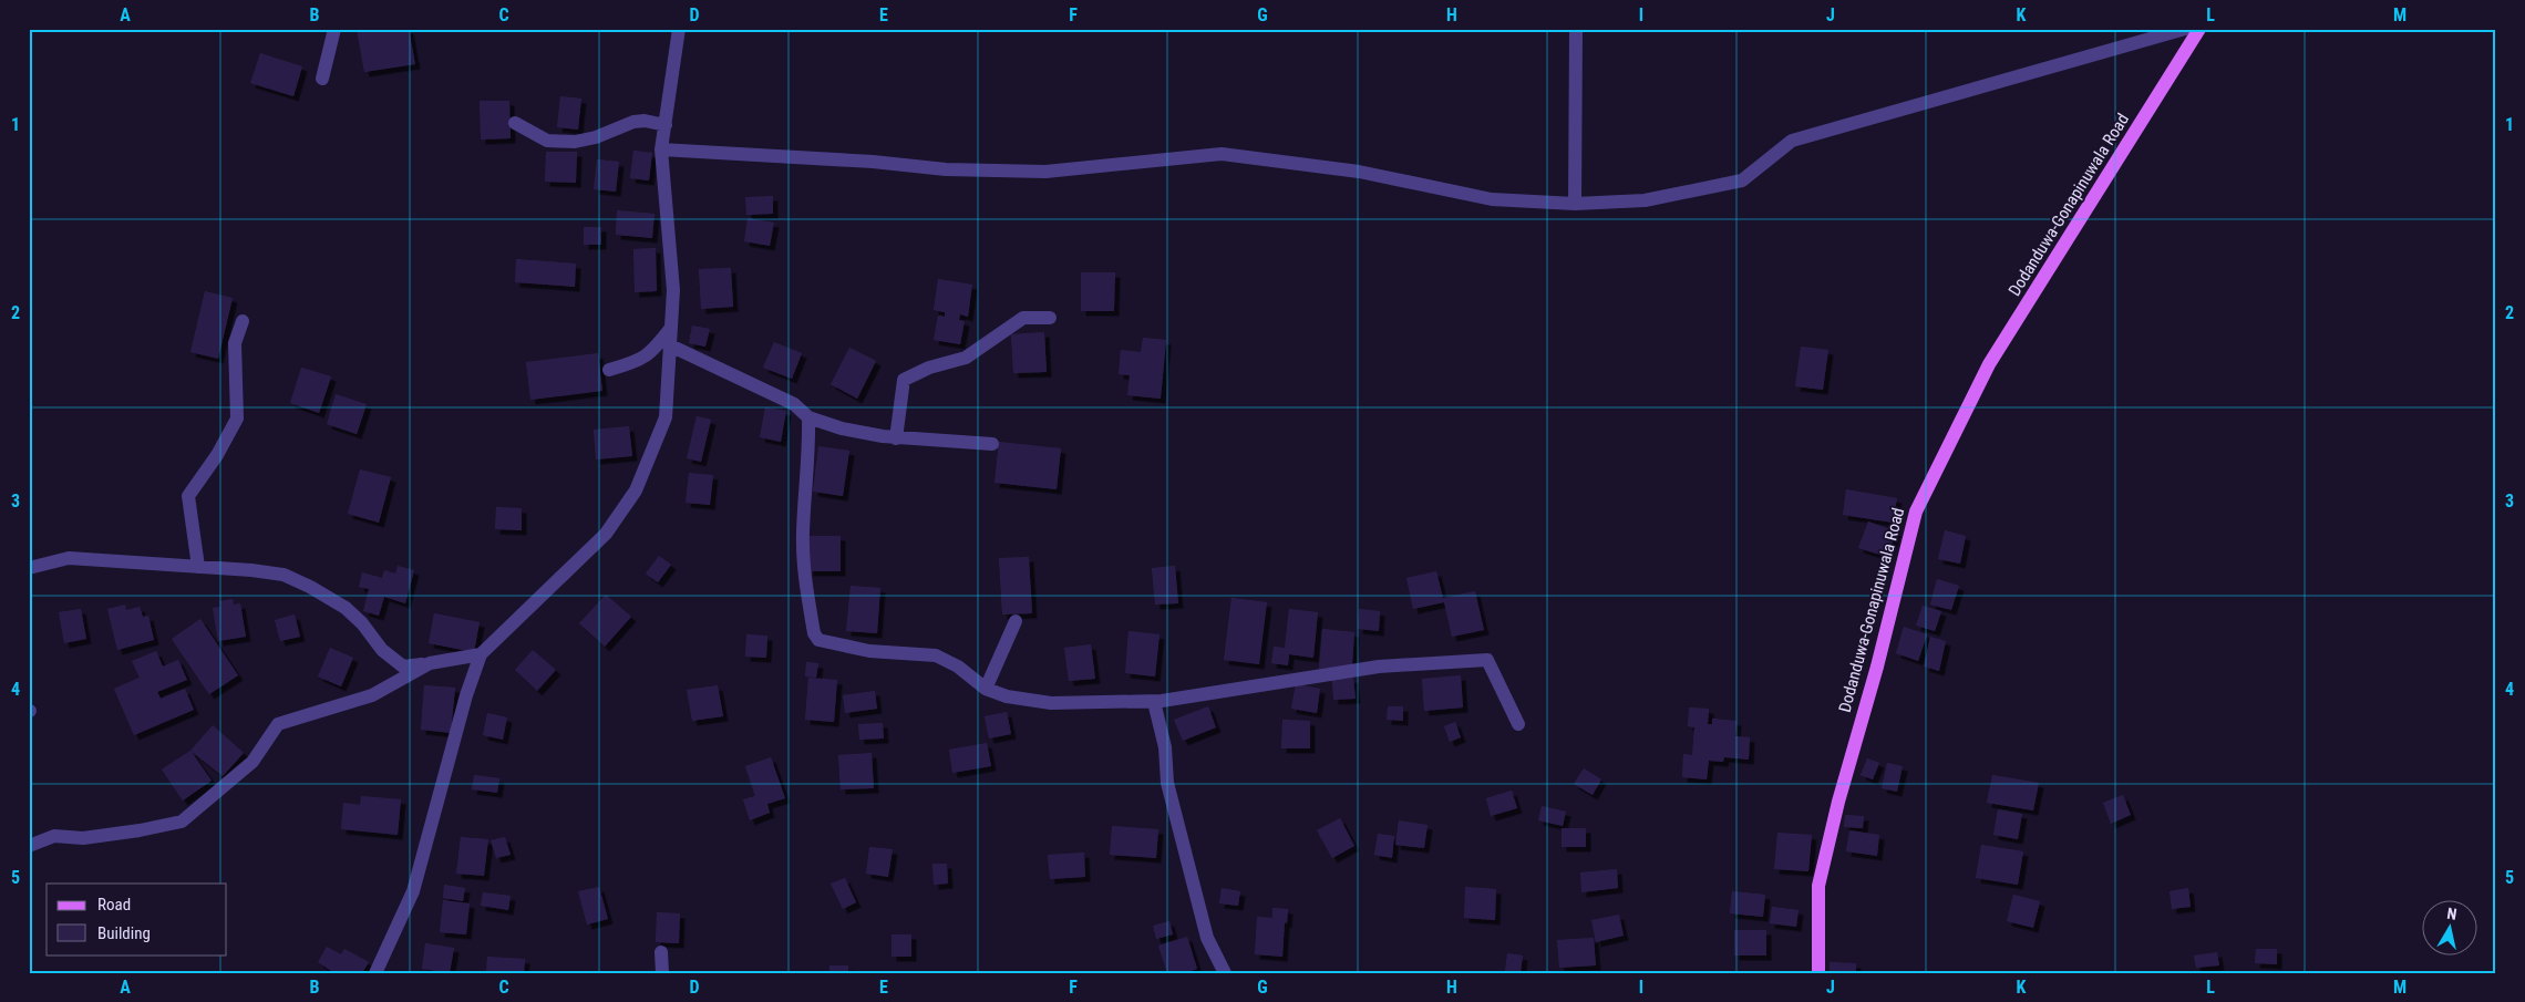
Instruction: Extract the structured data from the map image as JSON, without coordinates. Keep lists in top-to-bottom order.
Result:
{
  "streets": {
    "main road": ["Dodanduwa-Gonapinuwala Road"]
  },
  "legend": ["Road", "Building"],
  "north": "top",
  "grid": {
    "columns": [
      "A",
      "B",
      "C",
      "D",
      "E",
      "F",
      "G",
      "H",
      "I",
      "J",
      "K",
      "L",
      "M"
    ],
    "rows": [
      "1",
      "2",
      "3",
      "4",
      "5"
    ]
  }
}
